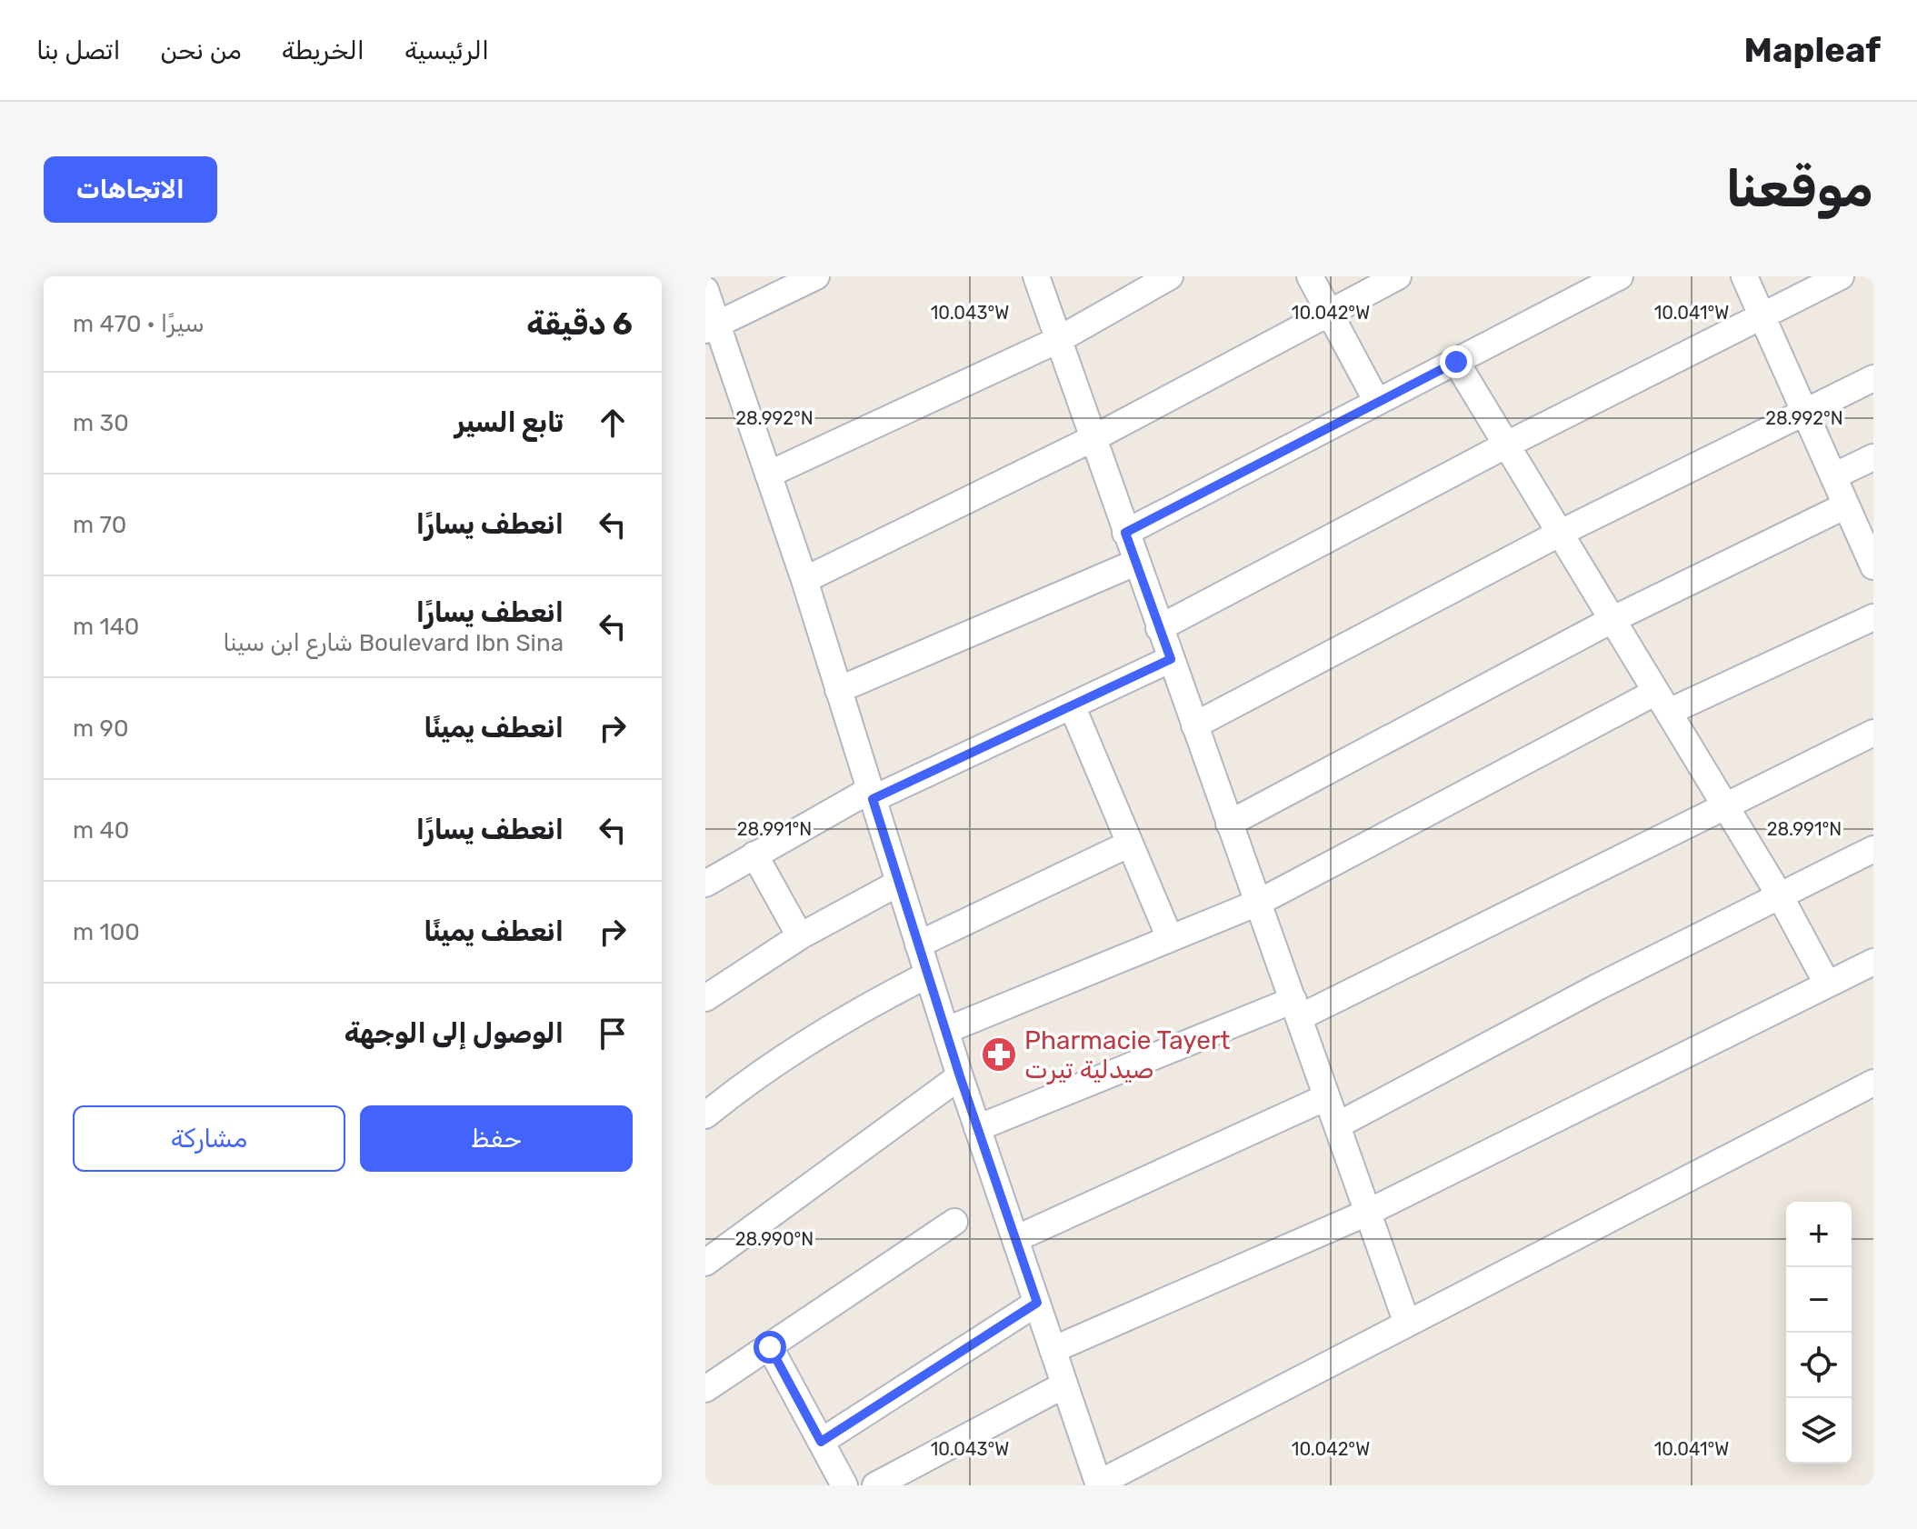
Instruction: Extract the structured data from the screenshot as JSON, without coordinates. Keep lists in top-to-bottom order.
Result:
{
  "places": {
    "pharmacy": ["Pharmacie Tayert صيدلية تيرت"]
  },
  "page": {
    "header": "Mapleaf",
    "nav": [
      "الرئيسية",
      "الخريطة",
      "من نحن",
      "اتصل بنا"
    ],
    "buttons": [
      "الاتجاهات",
      ["حفظ", "مشاركة"]
    ],
    "title": "موقعنا",
    "heading": ["6 دقيقة", "سيرًا · 470 m"],
    "list": [
      ["تابع السير", "30 m"],
      ["انعطف يسارًا", "70 m"],
      ["انعطف يسارًا", "Boulevard Ibn Sina شارع ابن سينا", "140 m"],
      ["انعطف يمينًا", "90 m"],
      ["انعطف يسارًا", "40 m"],
      ["انعطف يمينًا", "100 m"],
      "الوصول إلى الوجهة"
    ],
    "map_buttons": ["+", "−"]
  },
  "coordinates": [
    "10.043°W",
    "10.042°W",
    "10.041°W",
    "28.992°N",
    "28.991°N",
    "28.990°N"
  ]
}
